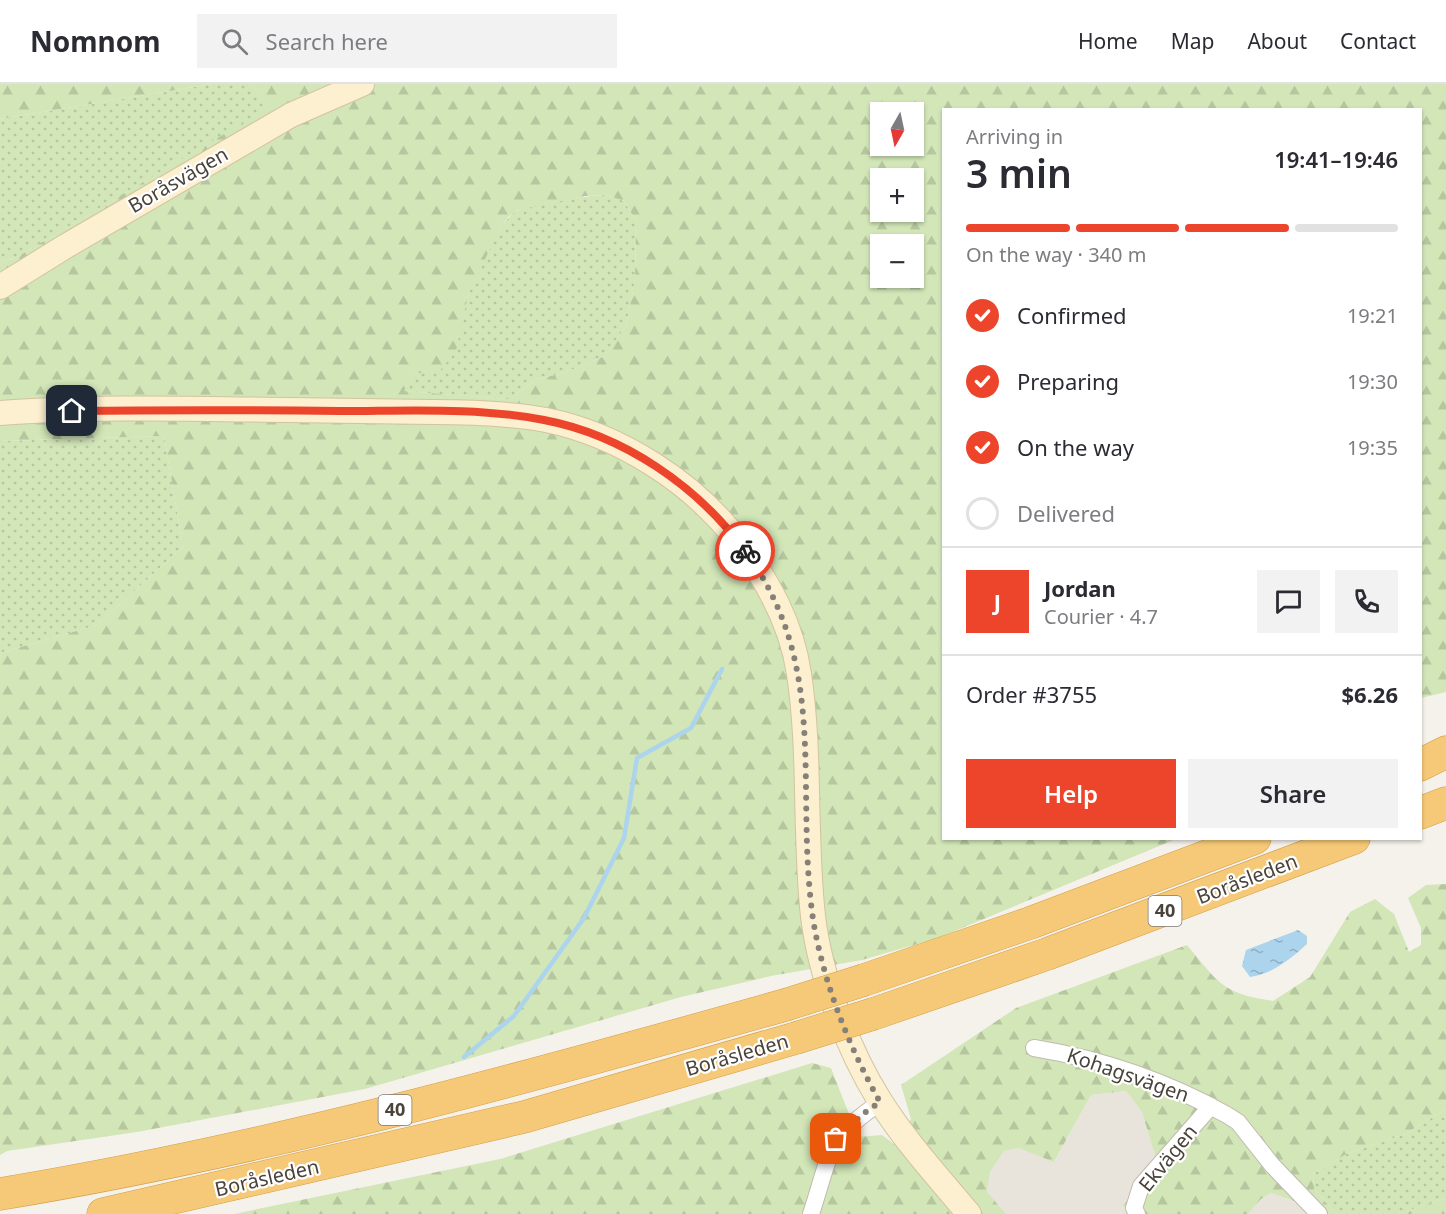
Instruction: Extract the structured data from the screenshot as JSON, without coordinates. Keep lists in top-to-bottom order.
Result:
{
  "streets": {
    "highway": ["Boråsleden", "40"],
    "street": ["Boråsvägen", "Kohagsvägen", "Ekvägen"]
  },
  "crossings": [
    ["Kohagsvägen", "Ekvägen"]
  ],
  "north": "bottom",
  "page": {
    "header": "Nomnom",
    "search": "Search here",
    "nav": [
      "Home",
      "Map",
      "About",
      "Contact"
    ],
    "map_buttons": ["+", "−"],
    "heading": ["3 min", "Arriving in", "19:41–19:46"],
    "panel": [
      "Jordan",
      "Courier · 4.7",
      "Order #3755",
      "$6.26"
    ],
    "bar": "On the way · 340 m",
    "list": [
      ["Confirmed", "19:21"],
      ["Preparing", "19:30"],
      ["On the way", "19:35"],
      "Delivered"
    ],
    "round": "J",
    "buttons": ["Help", "Share"]
  }
}
